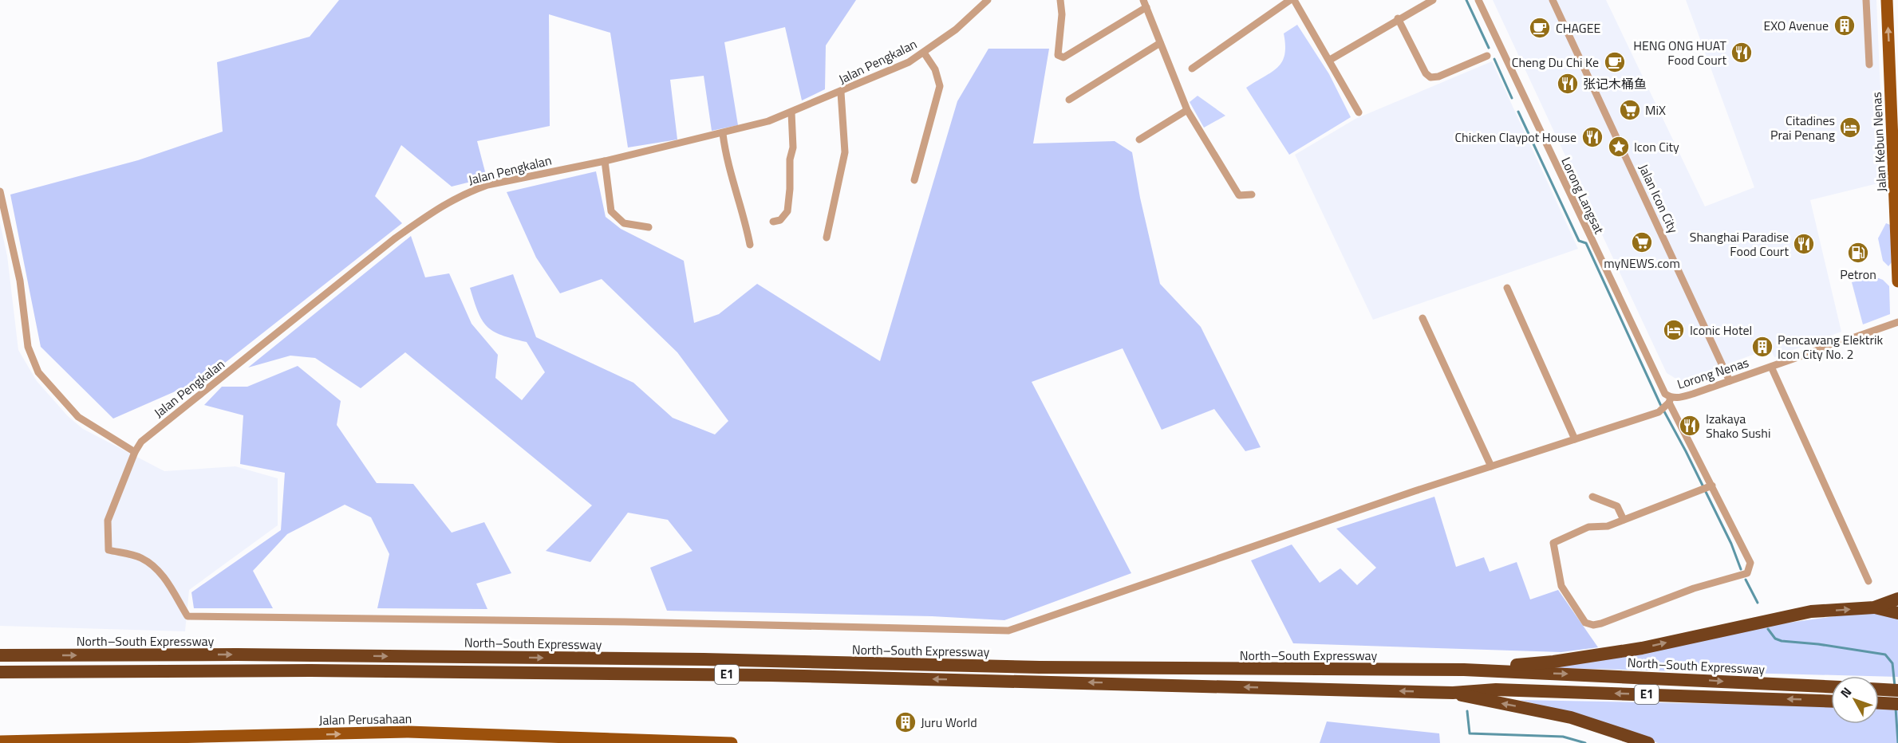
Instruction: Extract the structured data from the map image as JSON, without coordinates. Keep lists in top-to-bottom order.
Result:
{
  "streets": {
    "highway": ["North–South Expressway", "E1"],
    "main road": ["Jalan Kebun Nenas", "Jalan Perusahaan"],
    "street": [
      "Jalan Pengkalan",
      "Lorong Langsat",
      "Jalan Icon City",
      "Lorong Nenas"
    ]
  },
  "crossings": [
    ["Lorong Langsat", "Lorong Nenas"],
    ["Jalan Icon City", "Lorong Nenas"]
  ],
  "one_way": ["Jalan Kebun Nenas", "Jalan Perusahaan"],
  "places": {
    "building": ["EXO Avenue", "Pencawang Elektrik Icon City No. 2", "Juru World"],
    "cafe": ["CHAGEE", "Cheng Du Chi Ke"],
    "restaurant": [
      "HENG ONG HUAT Food Court",
      "张记木桶鱼",
      "Chicken Claypot House",
      "Shanghai Paradise Food Court",
      "Izakaya Shako Sushi"
    ],
    "supermarket": ["MiX", "myNEWS.com"],
    "hotel": ["Citadines Prai Penang", "Iconic Hotel"],
    "place": ["Icon City"],
    "fuel station": ["Petron"]
  },
  "north": "top left"
}
